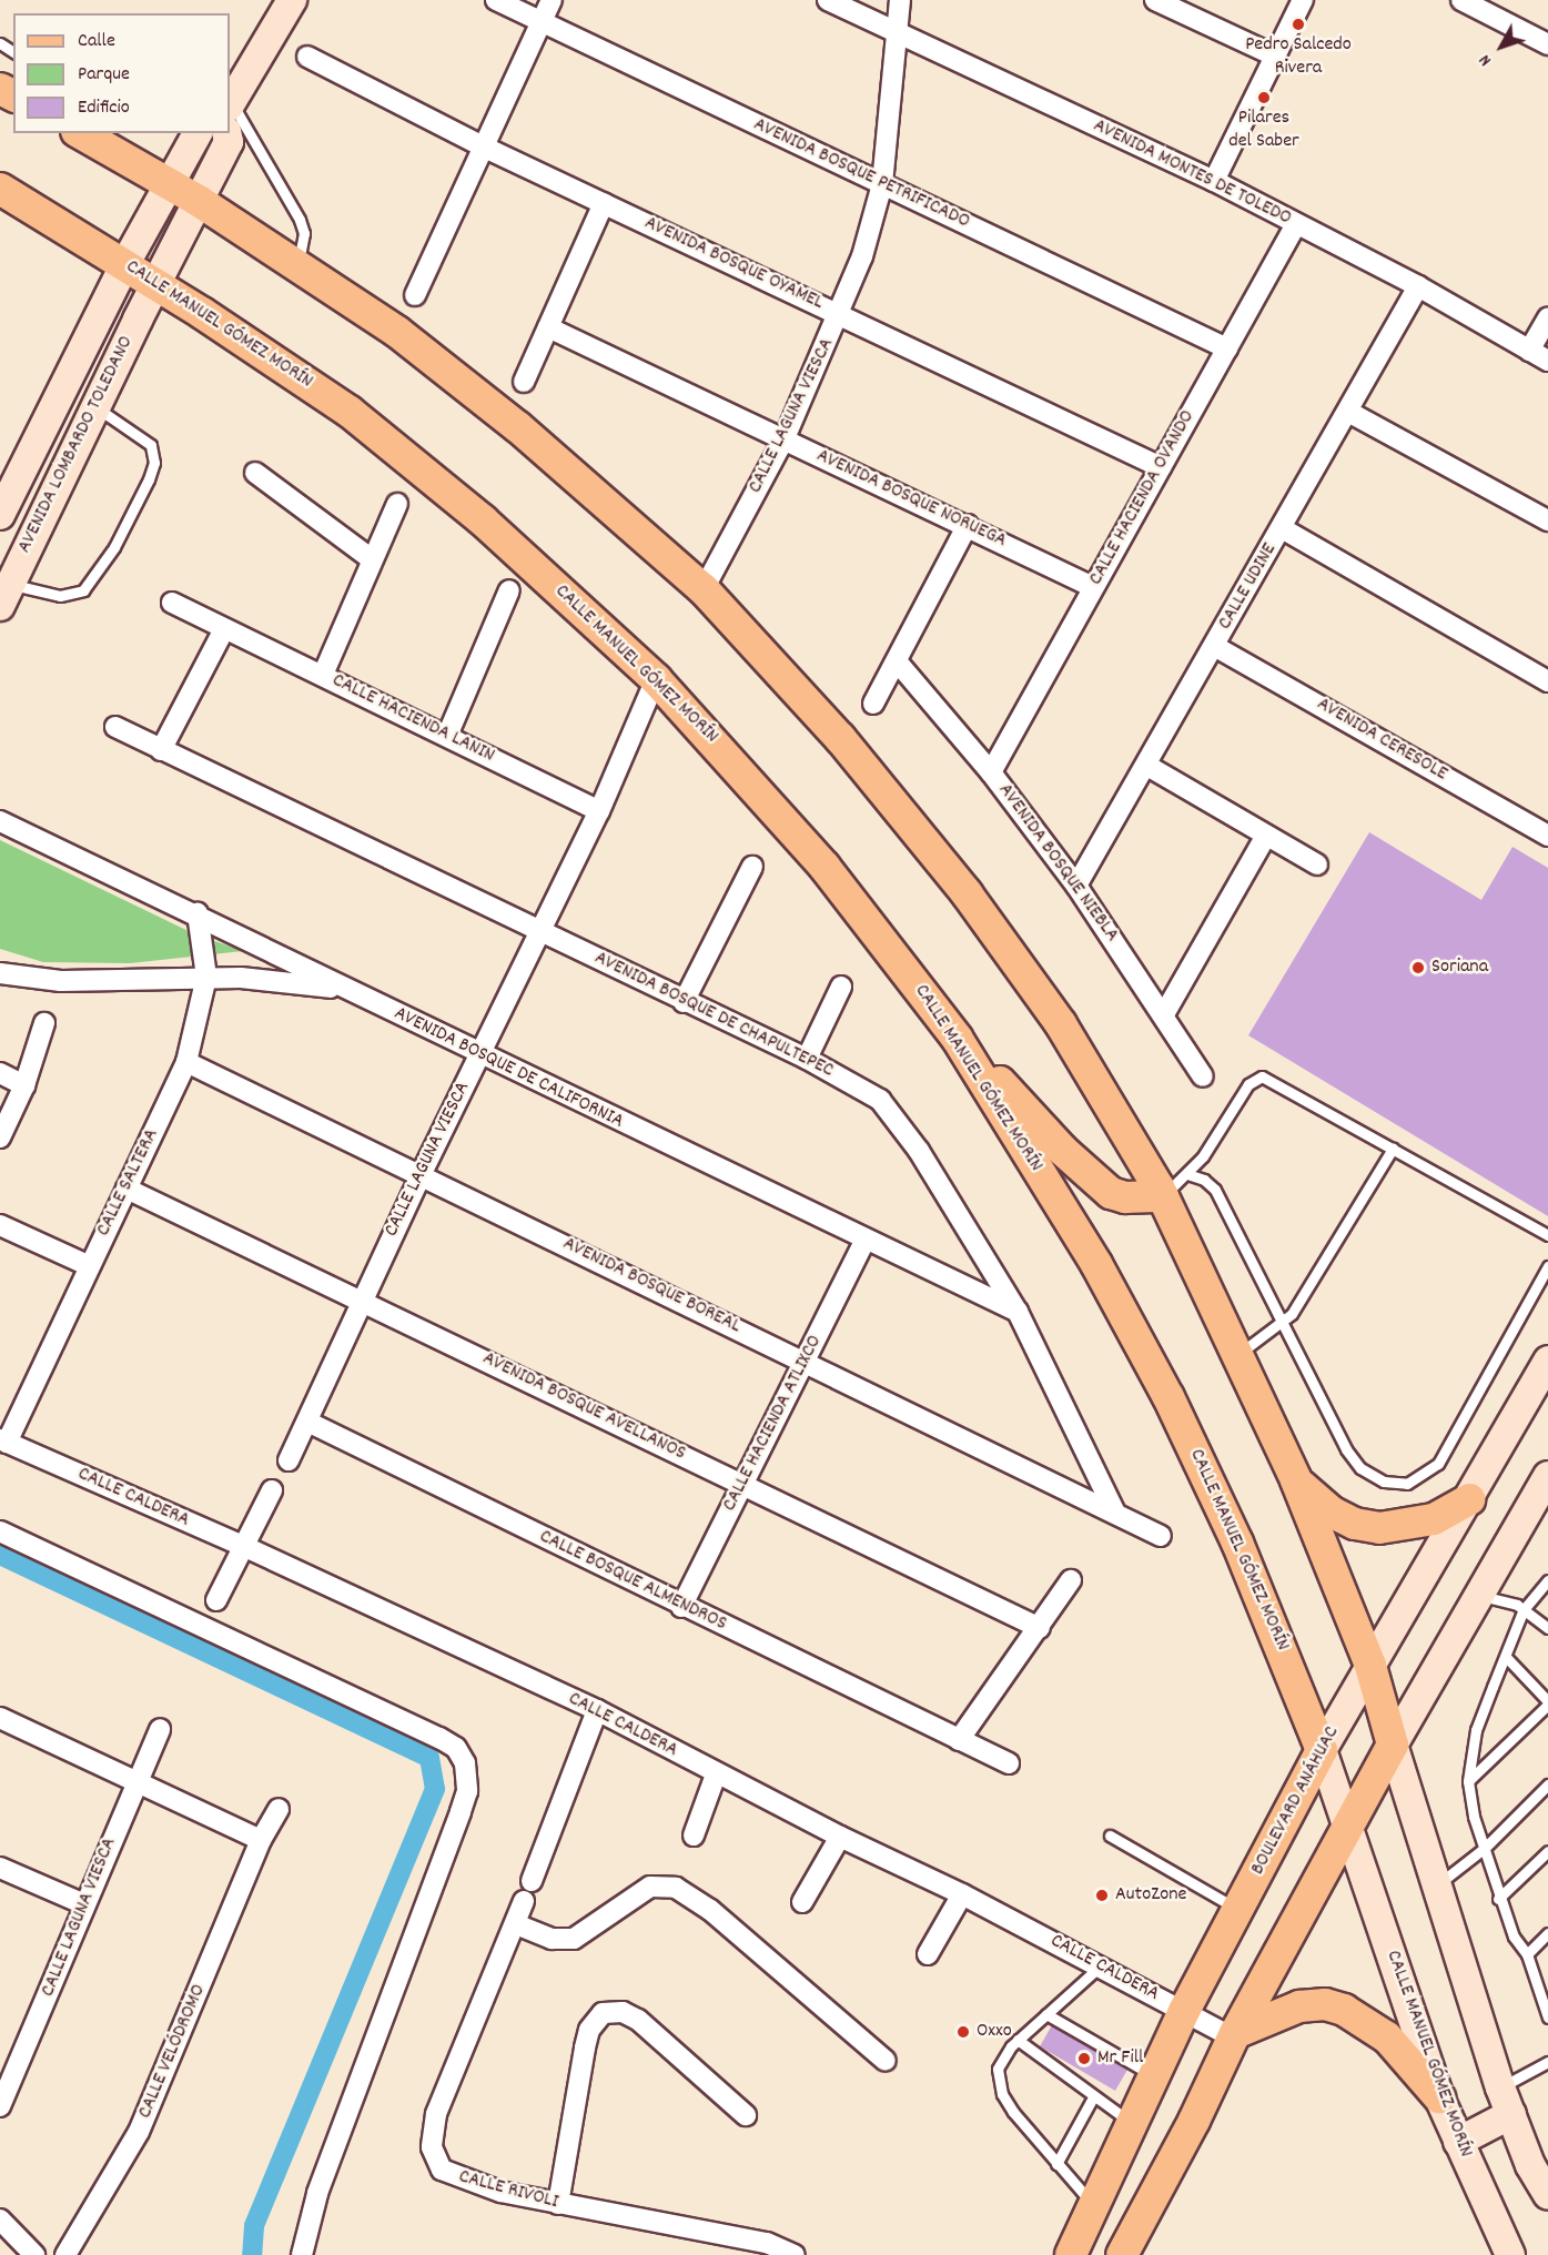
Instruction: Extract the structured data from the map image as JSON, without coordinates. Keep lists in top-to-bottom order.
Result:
{
  "streets": {
    "main road": ["CALLE MANUEL GÓMEZ MORÍN", "BOULEVARD ANÁHUAC"],
    "street": [
      "AVENIDA MONTES DE TOLEDO",
      "AVENIDA BOSQUE PETRIFICADO",
      "AVENIDA BOSQUE OYAMEL",
      "CALLE LAGUNA VIESCA",
      "AVENIDA LOMBARDO TOLEDANO",
      "CALLE HACIENDA OVANDO",
      "AVENIDA BOSQUE NORUEGA",
      "CALLE UDINE",
      "CALLE HACIENDA LANIN",
      "AVENIDA CERESOLE",
      "AVENIDA BOSQUE NIEBLA",
      "AVENIDA BOSQUE DE CHAPULTEPEC",
      "AVENIDA BOSQUE DE CALIFORNIA",
      "CALLE SALTERA",
      "AVENIDA BOSQUE BOREAL",
      "AVENIDA BOSQUE AVELLANOS",
      "CALLE HACIENDA ATLIXCO",
      "CALLE CALDERA",
      "CALLE BOSQUE ALMENDROS",
      "CALLE VELÓDROMO",
      "CALLE RIVOLI"
    ]
  },
  "crossings": [
    ["AVENIDA MONTES DE TOLEDO", "CALLE LAGUNA VIESCA"],
    ["AVENIDA MONTES DE TOLEDO", "CALLE HACIENDA OVANDO"],
    ["AVENIDA MONTES DE TOLEDO", "CALLE UDINE"],
    ["AVENIDA BOSQUE PETRIFICADO", "CALLE LAGUNA VIESCA"],
    ["AVENIDA BOSQUE PETRIFICADO", "CALLE HACIENDA OVANDO"],
    ["AVENIDA BOSQUE OYAMEL", "CALLE LAGUNA VIESCA"],
    ["AVENIDA BOSQUE OYAMEL", "CALLE HACIENDA OVANDO"],
    ["CALLE MANUEL GÓMEZ MORÍN", "CALLE LAGUNA VIESCA"],
    ["CALLE MANUEL GÓMEZ MORÍN", "AVENIDA LOMBARDO TOLEDANO"],
    ["CALLE MANUEL GÓMEZ MORÍN", "BOULEVARD ANÁHUAC"],
    ["CALLE LAGUNA VIESCA", "AVENIDA BOSQUE NORUEGA"],
    ["CALLE LAGUNA VIESCA", "CALLE HACIENDA LANIN"],
    ["CALLE LAGUNA VIESCA", "AVENIDA BOSQUE DE CHAPULTEPEC"],
    ["CALLE LAGUNA VIESCA", "AVENIDA BOSQUE DE CALIFORNIA"],
    ["CALLE LAGUNA VIESCA", "AVENIDA BOSQUE BOREAL"],
    ["CALLE LAGUNA VIESCA", "AVENIDA BOSQUE AVELLANOS"],
    ["CALLE LAGUNA VIESCA", "CALLE BOSQUE ALMENDROS"],
    ["CALLE HACIENDA OVANDO", "AVENIDA BOSQUE NORUEGA"],
    ["CALLE HACIENDA OVANDO", "AVENIDA BOSQUE NIEBLA"],
    ["CALLE UDINE", "AVENIDA CERESOLE"],
    ["CALLE UDINE", "AVENIDA BOSQUE NIEBLA"],
    ["AVENIDA BOSQUE DE CHAPULTEPEC", "AVENIDA BOSQUE DE CALIFORNIA"],
    ["AVENIDA BOSQUE DE CHAPULTEPEC", "AVENIDA BOSQUE BOREAL"],
    ["AVENIDA BOSQUE DE CALIFORNIA", "CALLE SALTERA"],
    ["AVENIDA BOSQUE DE CALIFORNIA", "CALLE HACIENDA ATLIXCO"],
    ["CALLE SALTERA", "AVENIDA BOSQUE BOREAL"],
    ["CALLE SALTERA", "AVENIDA BOSQUE AVELLANOS"],
    ["CALLE SALTERA", "CALLE CALDERA"],
    ["AVENIDA BOSQUE BOREAL", "CALLE HACIENDA ATLIXCO"],
    ["AVENIDA BOSQUE AVELLANOS", "CALLE HACIENDA ATLIXCO"],
    ["CALLE HACIENDA ATLIXCO", "CALLE BOSQUE ALMENDROS"],
    ["CALLE CALDERA", "BOULEVARD ANÁHUAC"]
  ],
  "places": [
    "Pedro Salcedo Rivera",
    "Pilares del Saber",
    "Soriana",
    "AutoZone",
    "Oxxo",
    "Mr Fill"
  ],
  "legend": ["Calle", "Parque", "Edificio"],
  "north": "bottom left"
}
